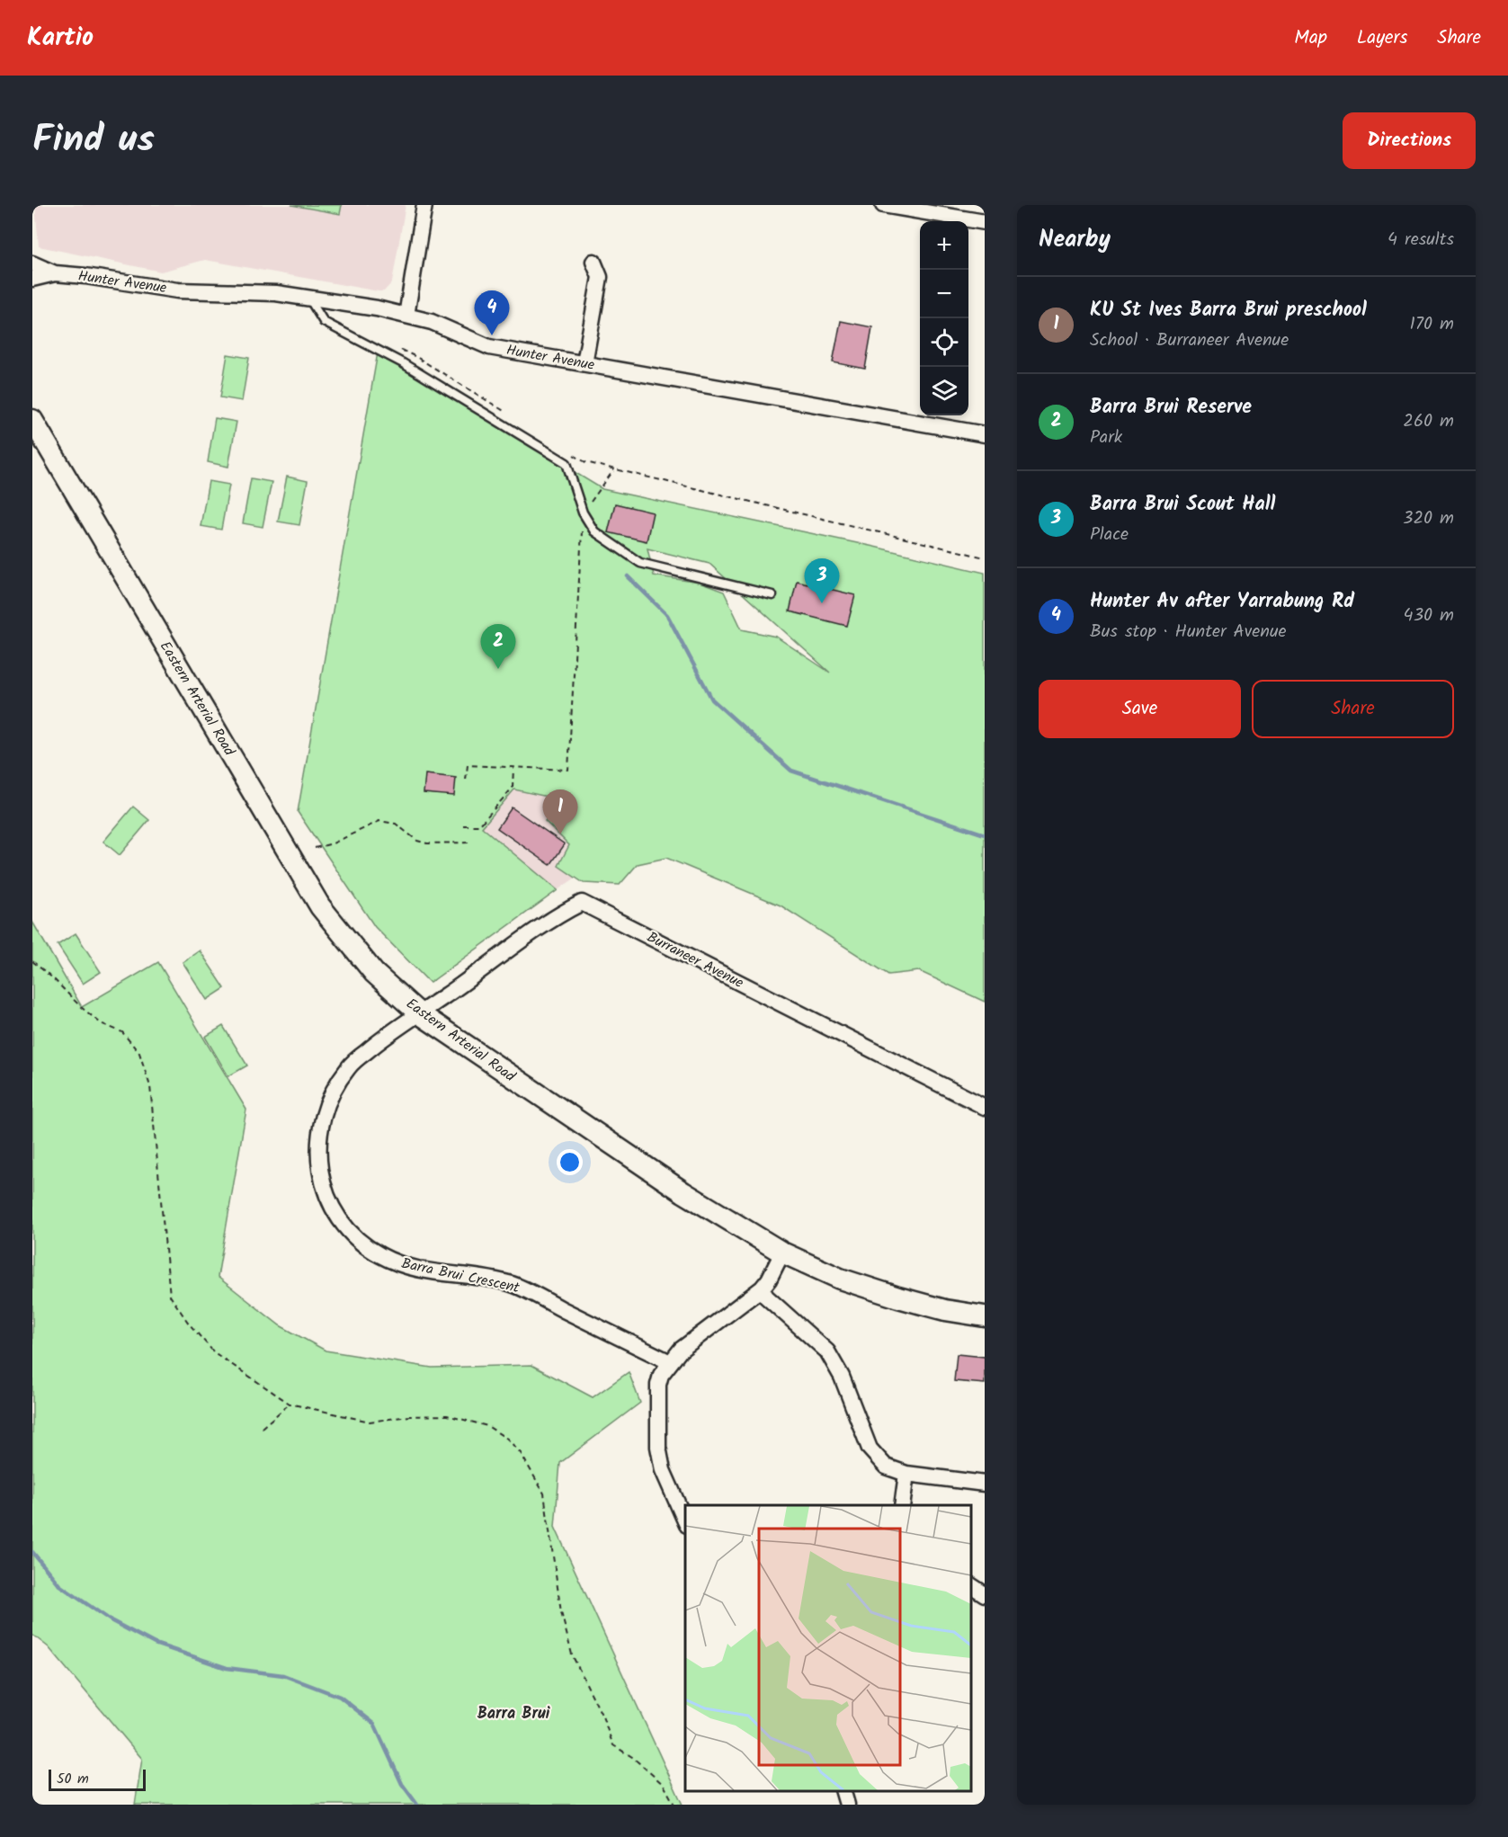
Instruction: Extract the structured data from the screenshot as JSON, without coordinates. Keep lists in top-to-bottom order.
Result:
{
  "streets": {
    "main road": ["Eastern Arterial Road"],
    "street": ["Hunter Avenue", "Burraneer Avenue", "Barra Brui Crescent"]
  },
  "crossings": [
    ["Eastern Arterial Road", "Burraneer Avenue"],
    ["Eastern Arterial Road", "Barra Brui Crescent"],
    ["Burraneer Avenue", "Barra Brui Crescent"]
  ],
  "districts": ["Barra Brui"],
  "scale_bar": "50 m",
  "page": {
    "header": "Kartio",
    "nav": ["Map", "Layers", "Share"],
    "title": "Find us",
    "buttons": [
      "Directions",
      ["Save", "Share"]
    ],
    "heading": ["Nearby", "4 results"],
    "map_buttons": ["+", "−"],
    "list": [
      {
        "mark": "1",
        "name": "KU St Ives Barra Brui preschool",
        "note": "School · Burraneer Avenue",
        "value": "170 m"
      },
      {
        "mark": "2",
        "name": "Barra Brui Reserve",
        "note": "Park",
        "value": "260 m"
      },
      {
        "mark": "3",
        "name": "Barra Brui Scout Hall",
        "note": "Place",
        "value": "320 m"
      },
      {
        "mark": "4",
        "name": "Hunter Av after Yarrabung Rd",
        "note": "Bus stop · Hunter Avenue",
        "value": "430 m"
      }
    ],
    "pins": [
      "4",
      "3",
      "2",
      "1"
    ],
    "scale": "50 m"
  }
}
